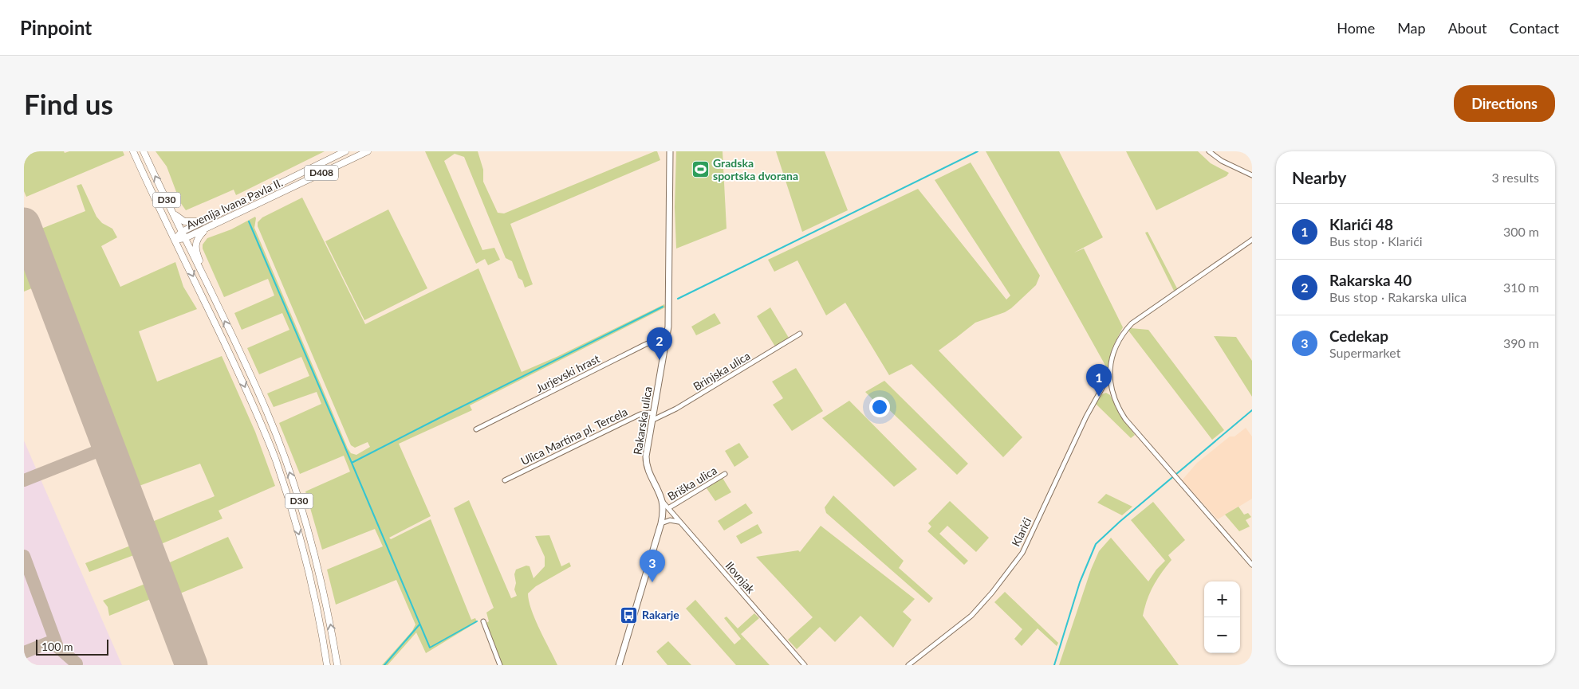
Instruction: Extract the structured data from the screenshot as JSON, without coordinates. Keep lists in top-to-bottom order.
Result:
{
  "streets": {
    "main road": [
      "D408",
      "D30",
      "Avenija Ivana Pavla II.",
      "Rakarska ulica"
    ],
    "street": [
      "Brinjska ulica",
      "Jurjevski hrast",
      "Ulica Martina pl. Tercela",
      "Briška ulica",
      "Klarići",
      "Ilovnjak"
    ]
  },
  "crossings": [
    ["D30", "Avenija Ivana Pavla II."],
    ["Brinjska ulica", "Rakarska ulica"],
    ["Jurjevski hrast", "Rakarska ulica"],
    ["Rakarska ulica", "Ulica Martina pl. Tercela"],
    ["Rakarska ulica", "Ilovnjak"],
    ["Briška ulica", "Ilovnjak"]
  ],
  "places": {
    "sports": ["Gradska sportska dvorana"],
    "bus stop": ["Rakarje"]
  },
  "scale_bar": "100 m",
  "page": {
    "header": "Pinpoint",
    "nav": [
      "Home",
      "Map",
      "About",
      "Contact"
    ],
    "buttons": "Directions",
    "title": "Find us",
    "heading": ["Nearby", "3 results"],
    "list": [
      {
        "mark": "1",
        "name": "Klarići 48",
        "note": "Bus stop · Klarići",
        "value": "300 m"
      },
      {
        "mark": "2",
        "name": "Rakarska 40",
        "note": "Bus stop · Rakarska ulica",
        "value": "310 m"
      },
      {
        "mark": "3",
        "name": "Cedekap",
        "note": "Supermarket",
        "value": "390 m"
      }
    ],
    "pins": ["2", "1", "3"],
    "map_buttons": ["+", "−"],
    "scale": "100 m"
  }
}
